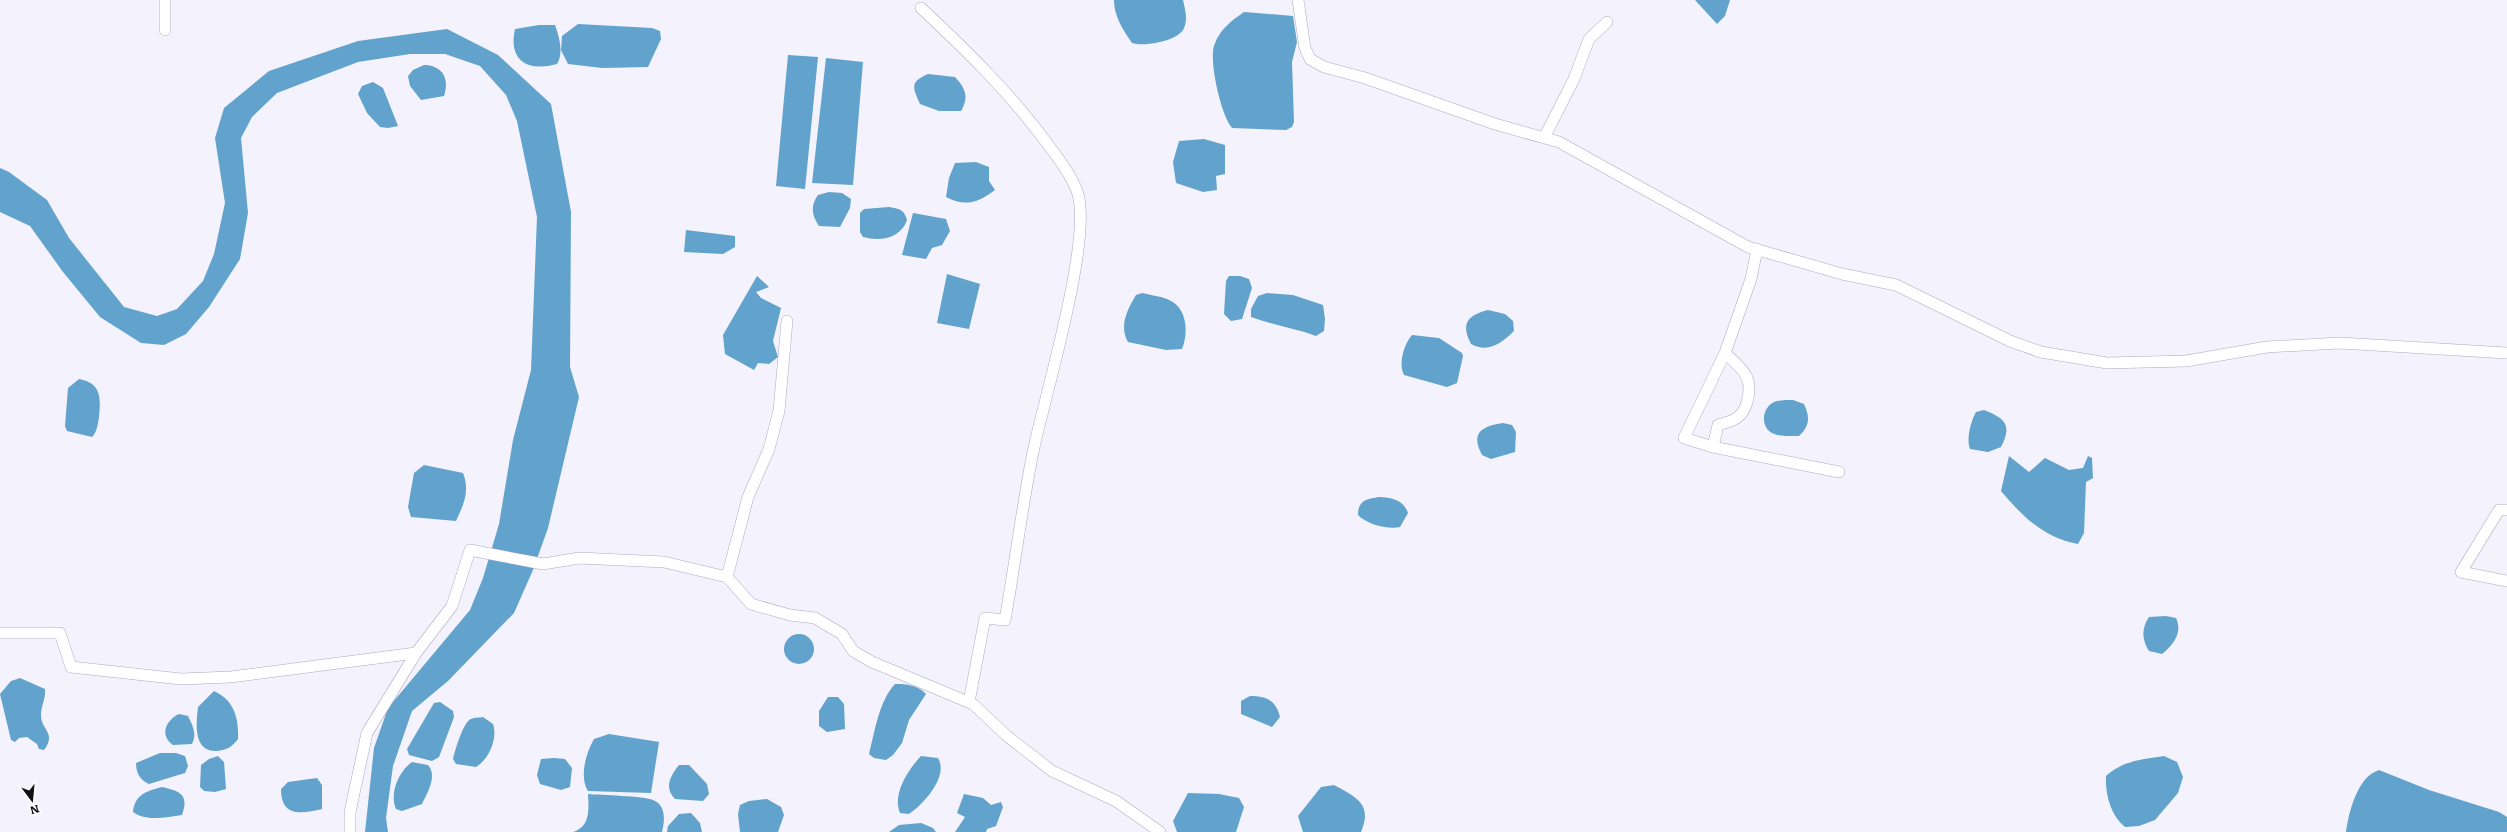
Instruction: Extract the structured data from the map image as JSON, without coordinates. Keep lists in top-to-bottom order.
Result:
{
  "north": "bottom"
}
